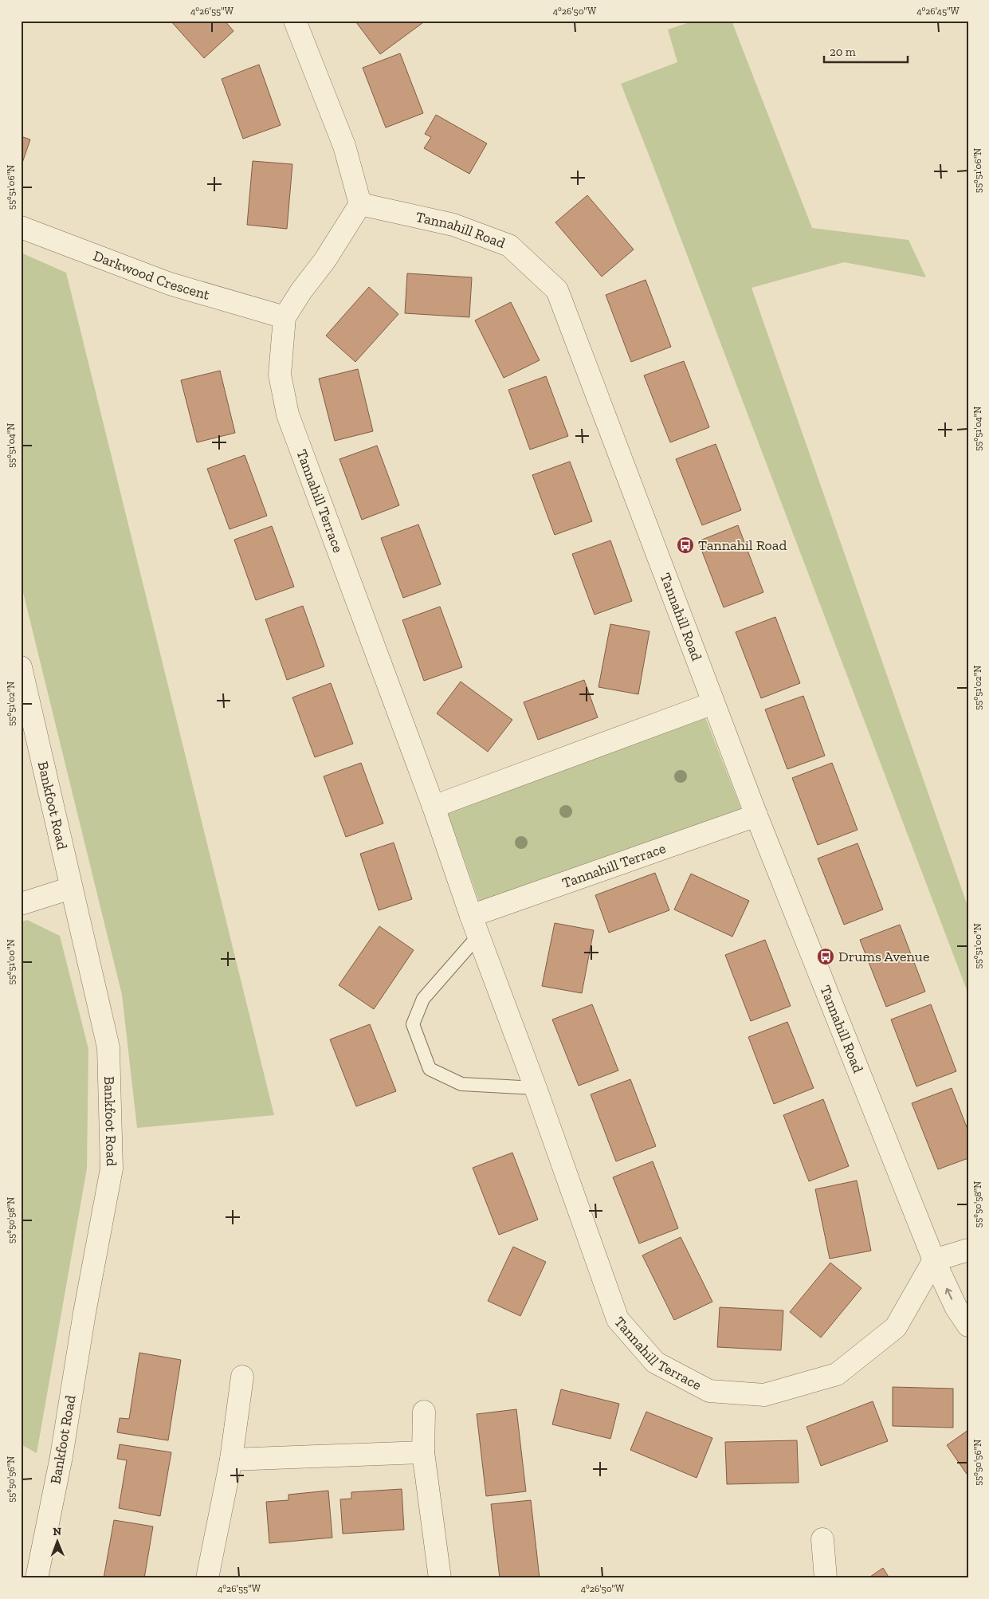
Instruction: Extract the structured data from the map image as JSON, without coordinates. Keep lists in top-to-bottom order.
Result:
{
  "streets": {
    "street": [
      "Tannahill Road",
      "Darkwood Crescent",
      "Tannahill Terrace",
      "Bankfoot Road"
    ]
  },
  "crossings": [
    ["Tannahill Road", "Tannahill Terrace"],
    ["Darkwood Crescent", "Tannahill Terrace"]
  ],
  "places": {
    "bus stop": ["Tannahil Road", "Drums Avenue"]
  },
  "scale_bar": "20 m",
  "north": "top",
  "coordinates": [
    "4°26'55\"W",
    "4°26'50\"W",
    "4°26'45\"W",
    "55°51'06\"N",
    "55°51'04\"N",
    "55°51'02\"N",
    "55°51'00\"N",
    "55°50'58\"N",
    "55°50'56\"N"
  ]
}
